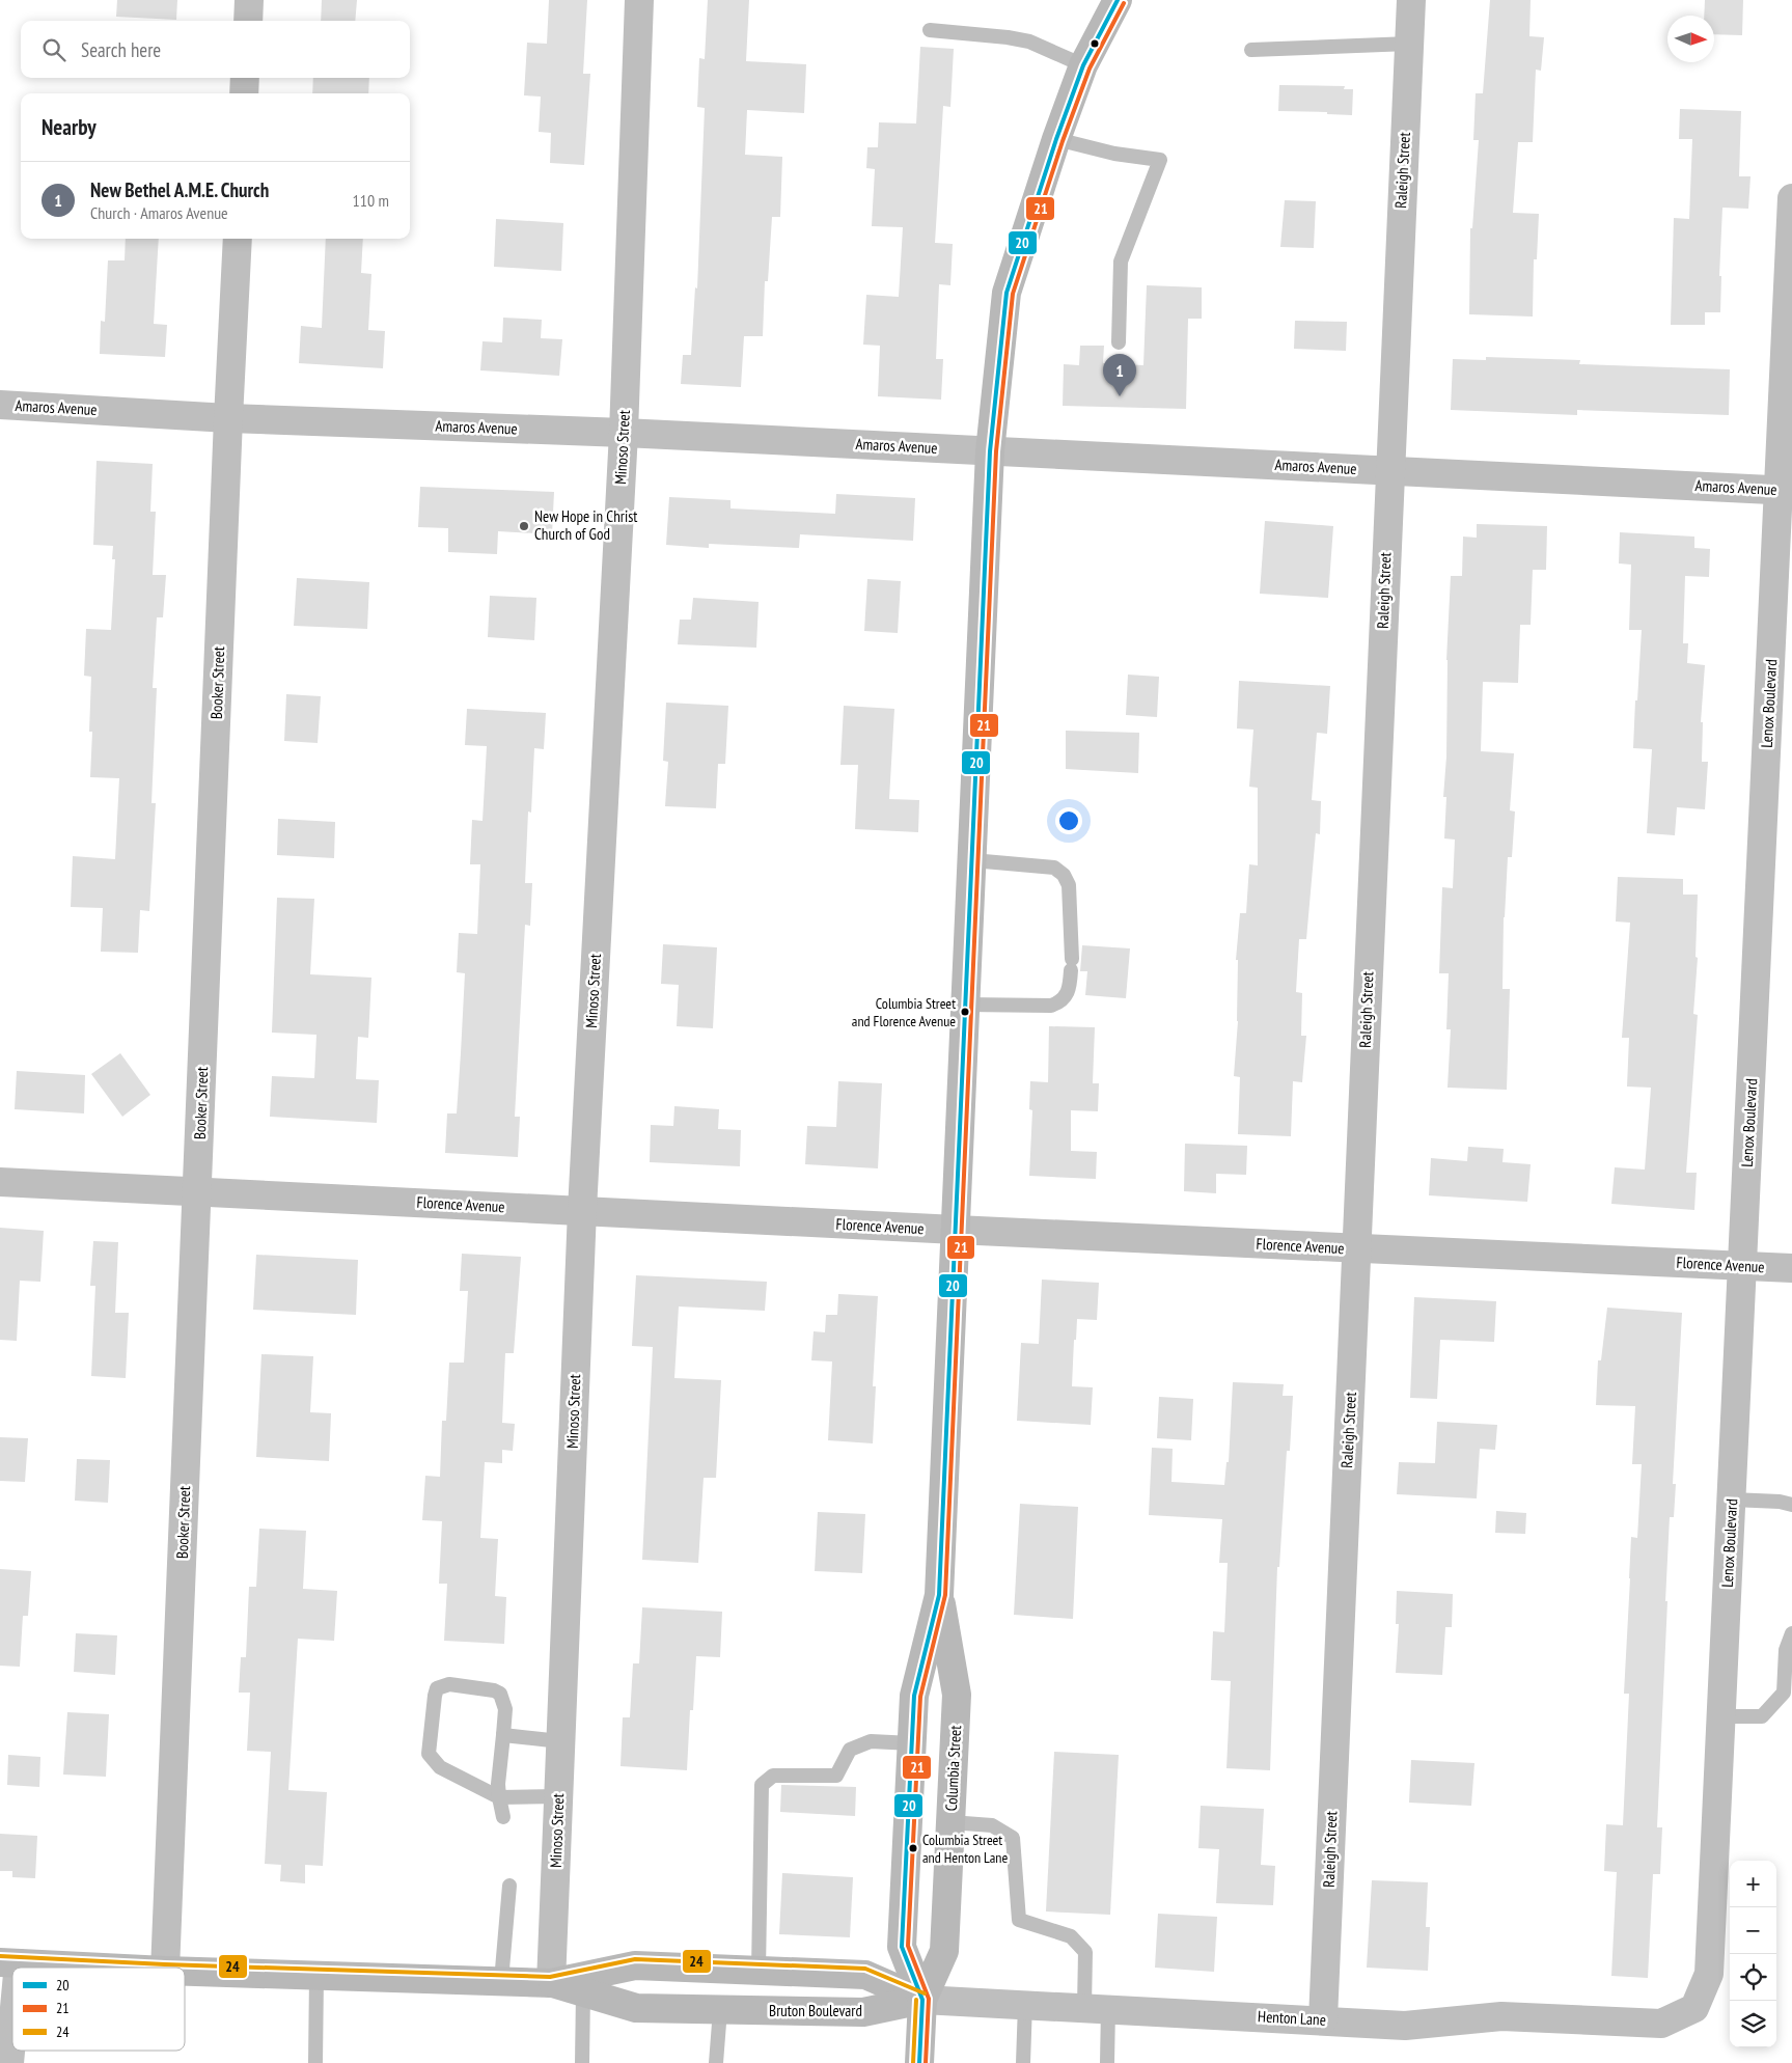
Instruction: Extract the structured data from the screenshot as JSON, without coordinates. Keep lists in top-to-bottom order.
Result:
{
  "streets": {
    "street": [
      "Raleigh Street",
      "Amaros Avenue",
      "Minoso Street",
      "Booker Street",
      "Lenox Boulevard",
      "Florence Avenue",
      "Columbia Street",
      "Bruton Boulevard",
      "Henton Lane"
    ]
  },
  "crossings": [
    ["Raleigh Street", "Amaros Avenue"],
    ["Raleigh Street", "Florence Avenue"],
    ["Raleigh Street", "Henton Lane"],
    ["Amaros Avenue", "Minoso Street"],
    ["Amaros Avenue", "Booker Street"],
    ["Amaros Avenue", "Lenox Boulevard"],
    ["Amaros Avenue", "Columbia Street"],
    ["Minoso Street", "Florence Avenue"],
    ["Minoso Street", "Bruton Boulevard"],
    ["Booker Street", "Florence Avenue"],
    ["Lenox Boulevard", "Florence Avenue"],
    ["Lenox Boulevard", "Henton Lane"],
    ["Florence Avenue", "Columbia Street"],
    ["Columbia Street", "Bruton Boulevard"],
    ["Columbia Street", "Henton Lane"],
    ["Bruton Boulevard", "Henton Lane"]
  ],
  "places": ["New Hope in Christ Church of God", "Columbia Street and Florence Avenue", "Columbia Street and Henton Lane"],
  "lines": ["transit line 20", "transit line 21", "transit line 24"],
  "legend": ["20", "21", "24"],
  "north": "right",
  "page": {
    "search": "Search here",
    "heading": "Nearby",
    "list": [
      {
        "mark": "1",
        "name": "New Bethel A.M.E. Church",
        "note": "Church · Amaros Avenue",
        "value": "110 m"
      }
    ],
    "pins": "1",
    "map_buttons": ["+", "−"]
  }
}
